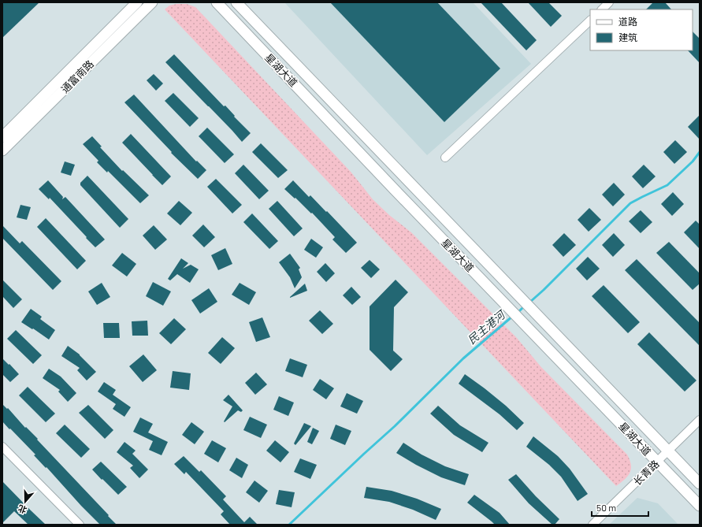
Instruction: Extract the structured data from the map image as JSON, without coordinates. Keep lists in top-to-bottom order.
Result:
{
  "streets": {
    "main road": ["星湖大道", "通富南路"],
    "street": ["长青路"]
  },
  "crossings": [
    ["星湖大道", "长青路"]
  ],
  "water": ["民主港河"],
  "legend": ["道路", "建筑"],
  "scale_bar": "50 m",
  "north": "bottom"
}
